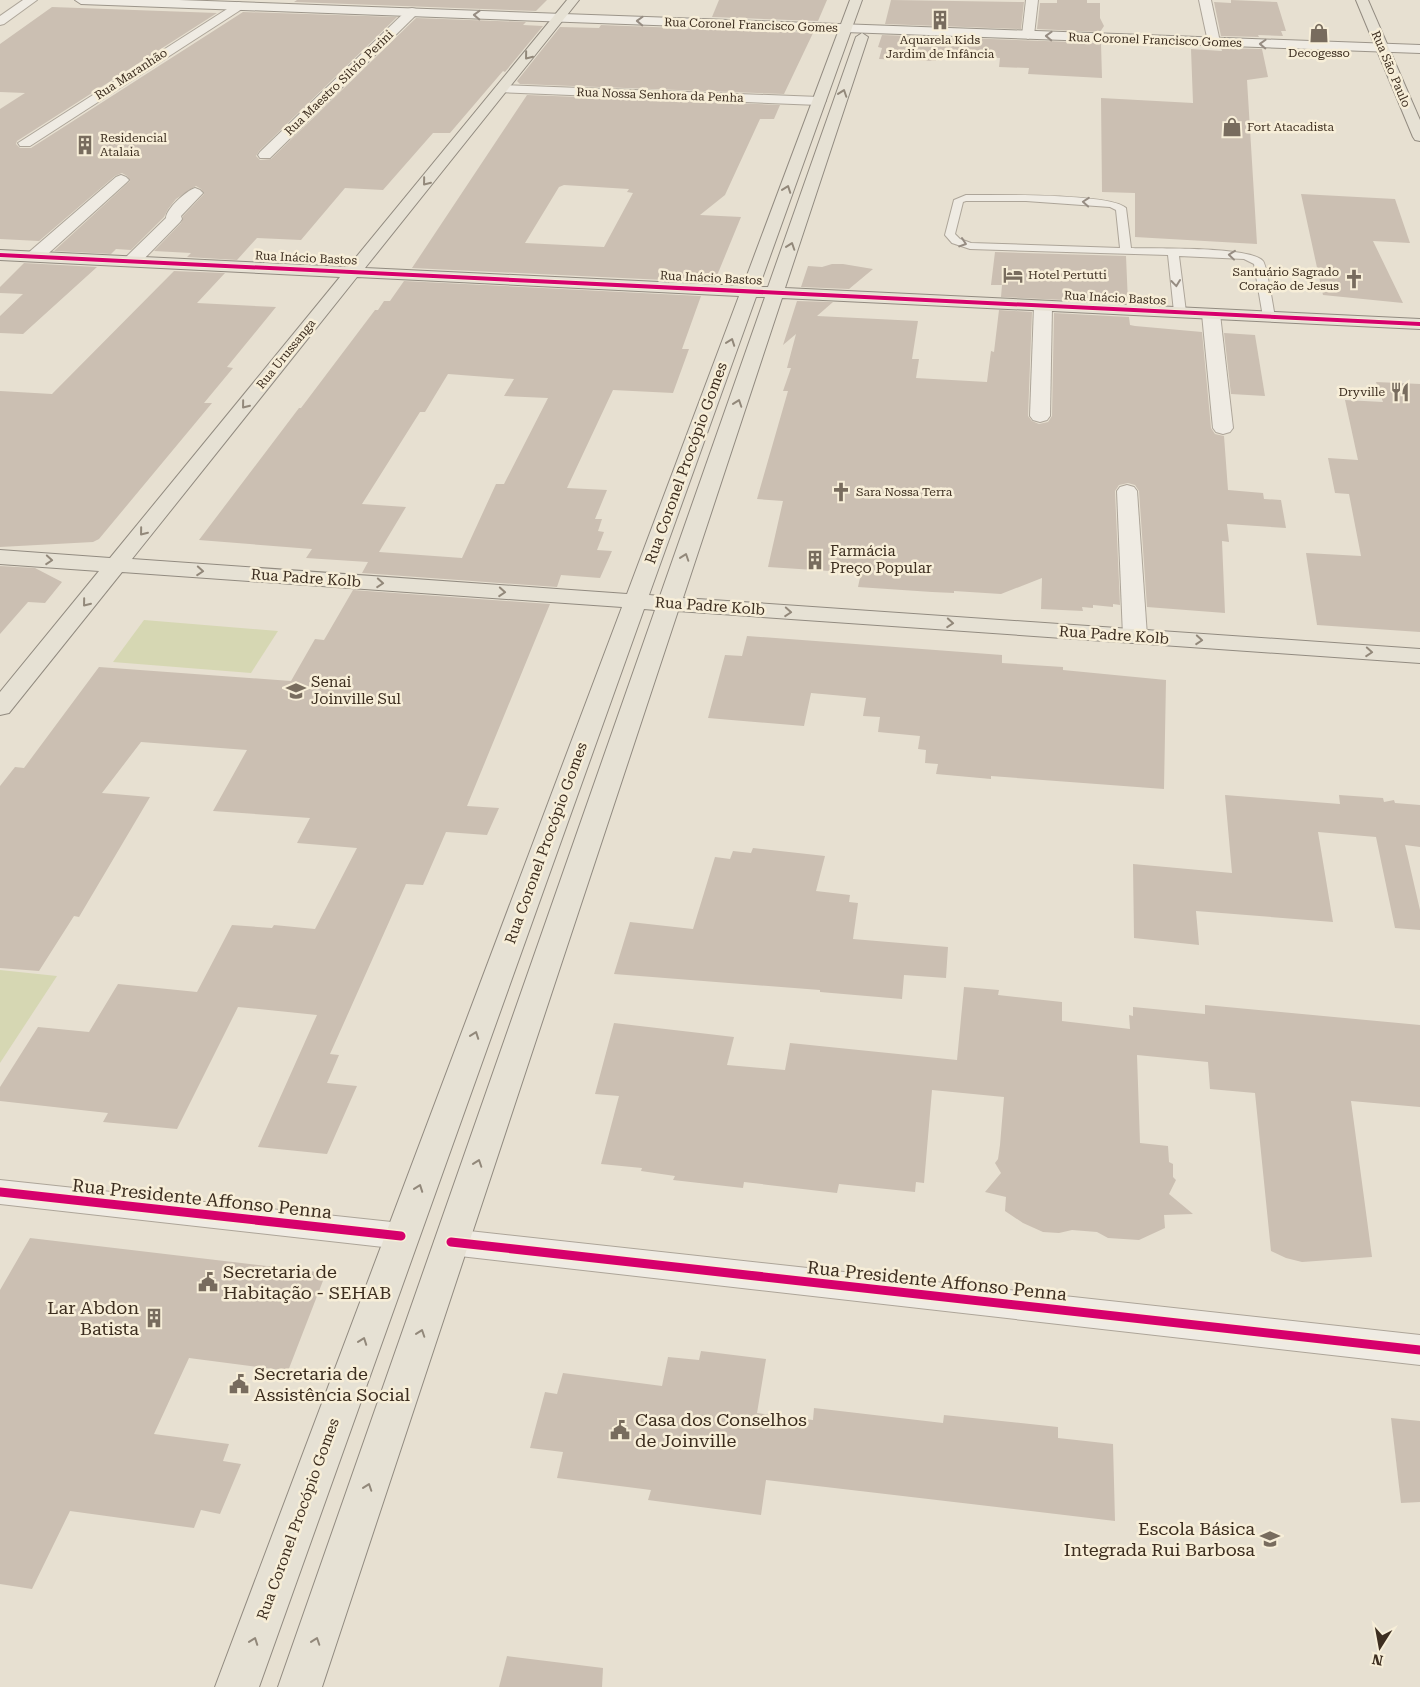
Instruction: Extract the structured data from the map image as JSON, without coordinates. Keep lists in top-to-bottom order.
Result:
{
  "streets": {
    "main road": [
      "Rua São Paulo",
      "Rua Inácio Bastos",
      "Rua Urussanga",
      "Rua Coronel Procópio Gomes",
      "Rua Padre Kolb"
    ],
    "street": [
      "Rua Coronel Francisco Gomes",
      "Rua Maranhão",
      "Rua Maestro Sílvio Perini",
      "Rua Nossa Senhora da Penha",
      "Rua Presidente Affonso Penna"
    ]
  },
  "crossings": [
    ["Rua Coronel Francisco Gomes", "Rua São Paulo"],
    ["Rua Coronel Francisco Gomes", "Rua Maranhão"],
    ["Rua Coronel Francisco Gomes", "Rua Maestro Sílvio Perini"],
    ["Rua Coronel Francisco Gomes", "Rua Urussanga"],
    ["Rua Coronel Francisco Gomes", "Rua Coronel Procópio Gomes"],
    ["Rua Nossa Senhora da Penha", "Rua Urussanga"],
    ["Rua Nossa Senhora da Penha", "Rua Coronel Procópio Gomes"],
    ["Rua Inácio Bastos", "Rua Urussanga"],
    ["Rua Inácio Bastos", "Rua Coronel Procópio Gomes"],
    ["Rua Urussanga", "Rua Padre Kolb"],
    ["Rua Coronel Procópio Gomes", "Rua Padre Kolb"],
    ["Rua Coronel Procópio Gomes", "Rua Presidente Affonso Penna"]
  ],
  "one_way": [
    "Rua Coronel Francisco Gomes",
    "Rua Urussanga",
    "Rua Coronel Procópio Gomes",
    "Rua Padre Kolb"
  ],
  "places": {
    "building": [
      "Aquarela Kids Jardim de Infância",
      "Residencial Atalaia",
      "Farmácia Preço Popular",
      "Lar Abdon Batista"
    ],
    "shop": ["Decogesso", "Fort Atacadista"],
    "hotel": ["Hotel Pertutti"],
    "church": ["Santuário Sagrado Coração de Jesus", "Sara Nossa Terra"],
    "restaurant": ["Dryville"],
    "school or university": ["Senai Joinville Sul", "Escola Básica Integrada Rui Barbosa"],
    "public building": ["Secretaria de Habitação - SEHAB", "Secretaria de Assistência Social", "Casa dos Conselhos de Joinville"]
  },
  "north": "bottom"
}
